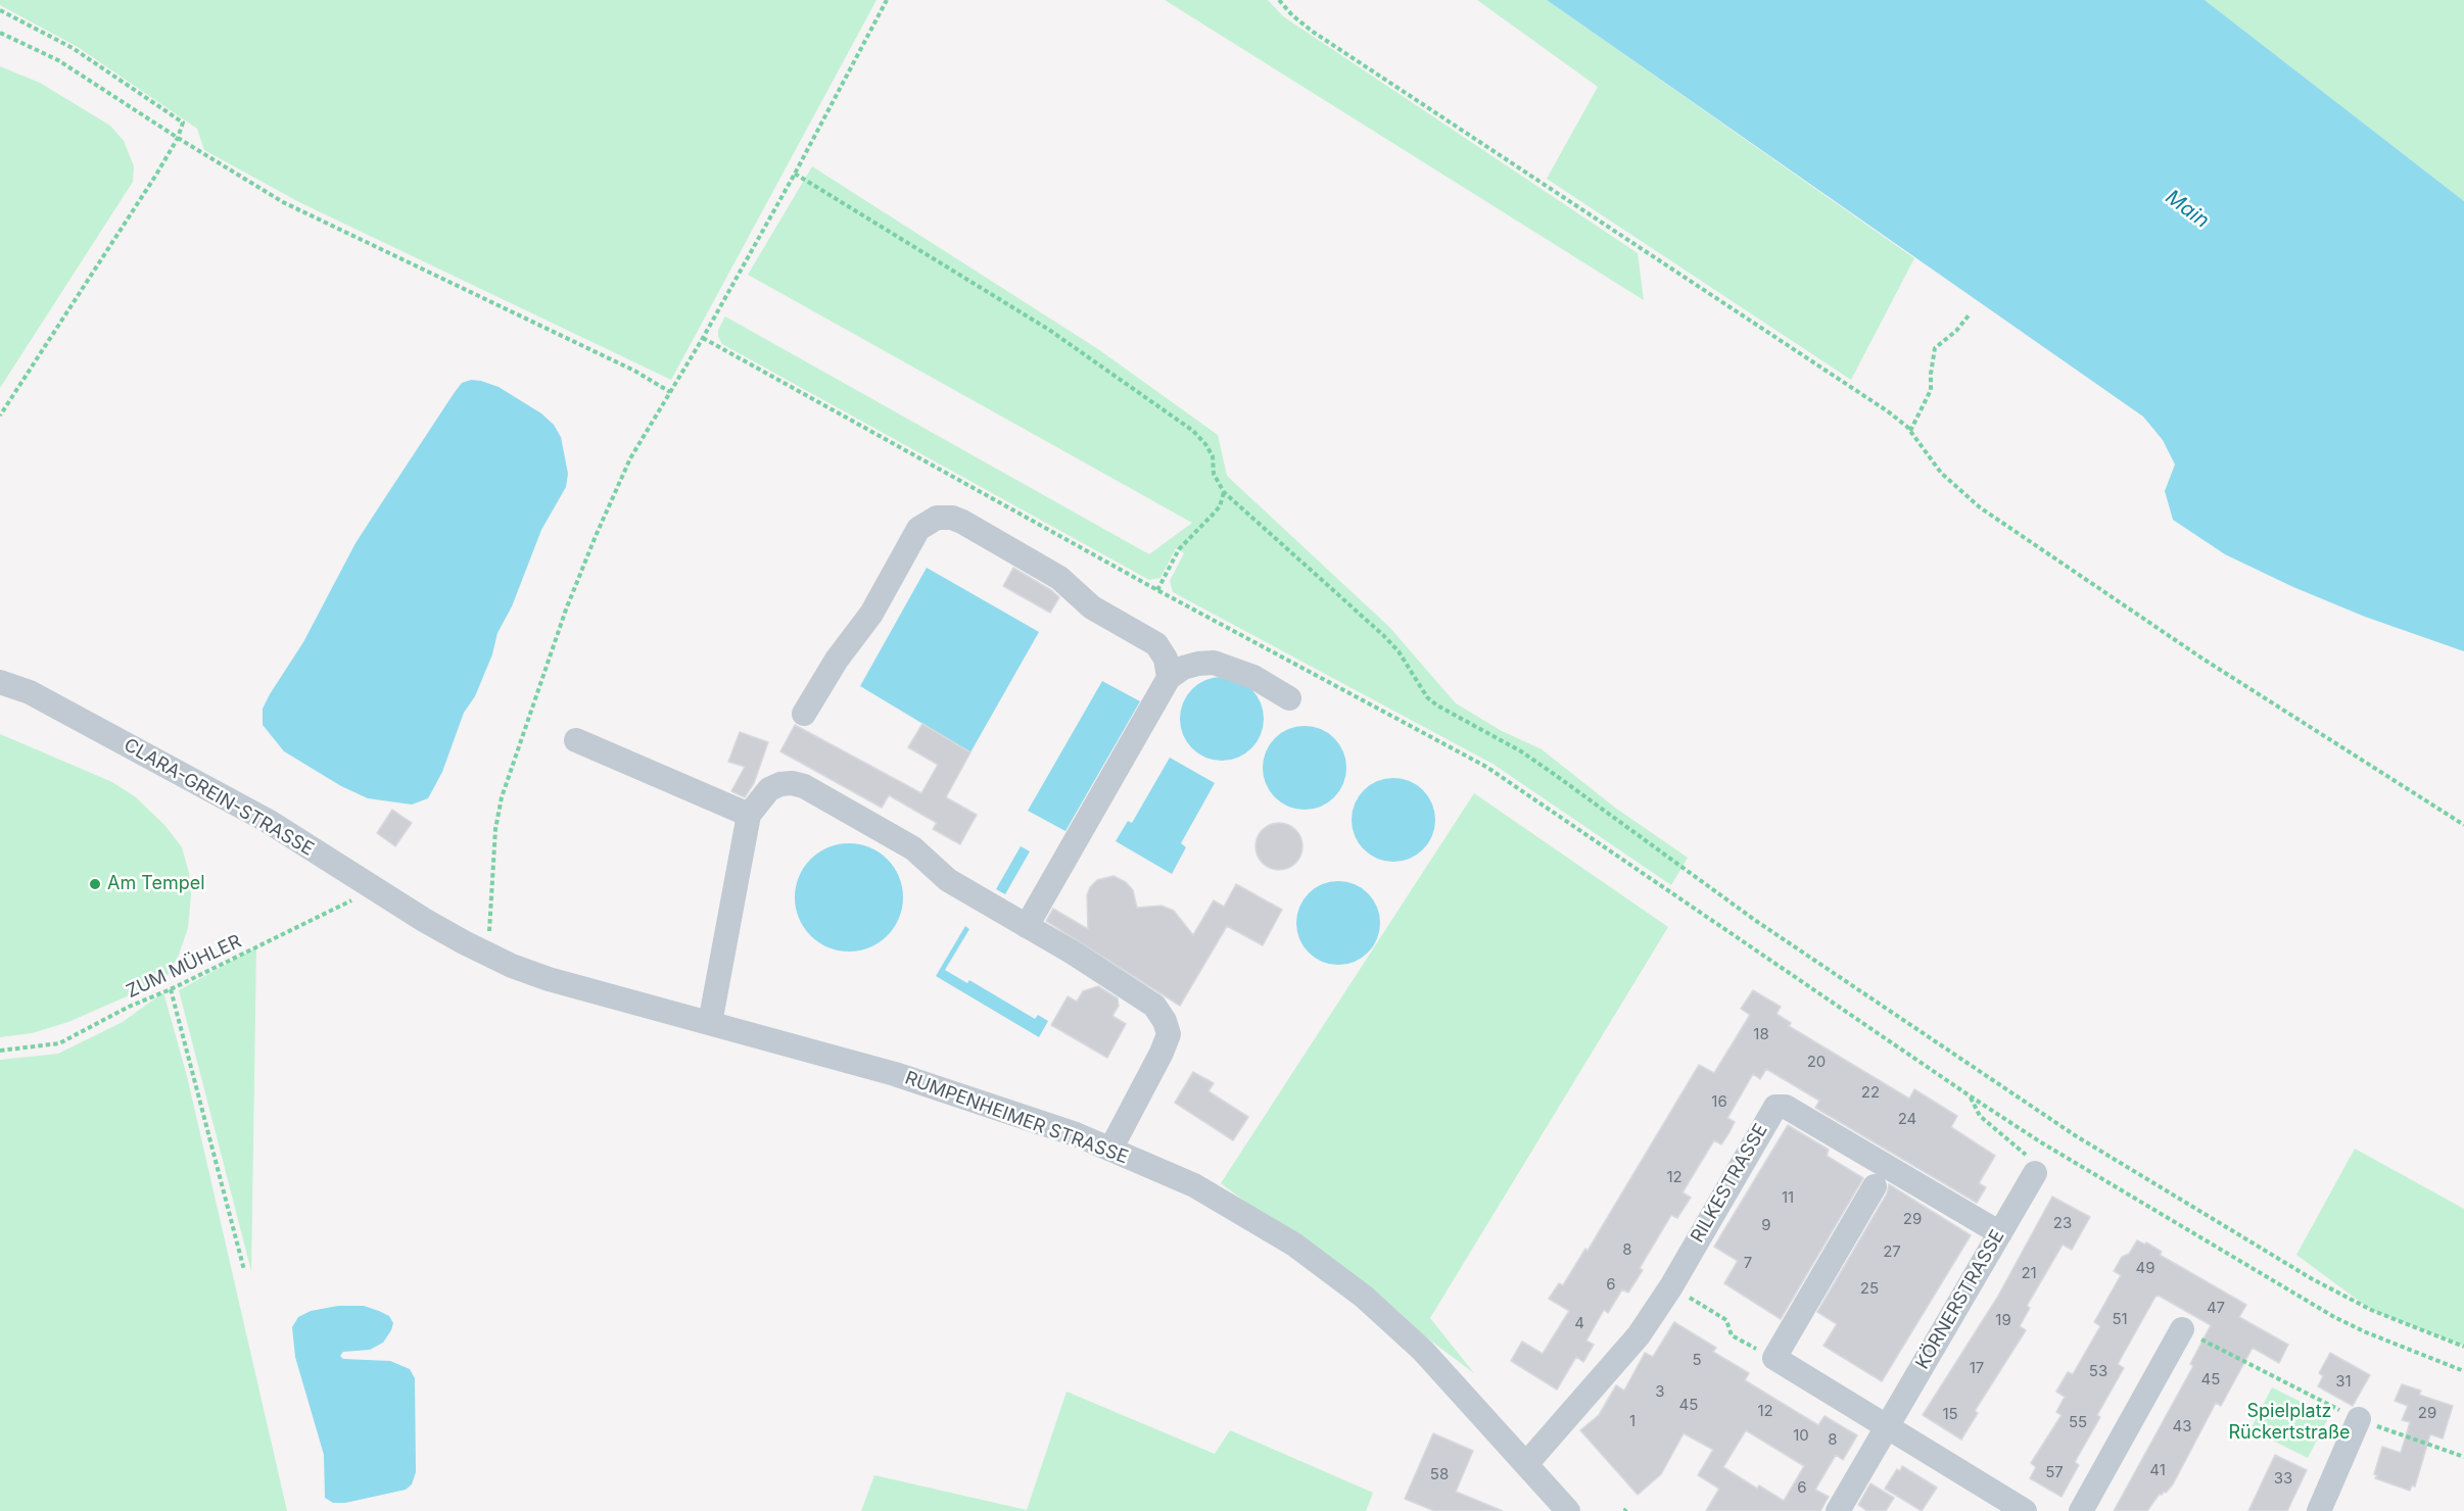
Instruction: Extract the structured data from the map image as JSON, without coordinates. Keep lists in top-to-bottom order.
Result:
{
  "streets": {
    "street": [
      "CLARA-GREIN-STRASSE",
      "RUMPENHEIMER STRASSE",
      "RILKESTRASSE",
      "KÖRNERSTRASSE"
    ],
    "path": ["ZUM MÜHLER"]
  },
  "crossings": [
    ["CLARA-GREIN-STRASSE", "ZUM MÜHLER"],
    ["CLARA-GREIN-STRASSE", "RUMPENHEIMER STRASSE"],
    ["RUMPENHEIMER STRASSE", "RILKESTRASSE"],
    ["RILKESTRASSE", "KÖRNERSTRASSE"]
  ],
  "water": ["Main"],
  "parks": ["Spielplatz Rückertstraße"],
  "places": ["Am Tempel"],
  "house_numbers": [
    "18",
    "20",
    "22",
    "16",
    "24",
    "12",
    "11",
    "29",
    "23",
    "9",
    "8",
    "27",
    "7",
    "49",
    "21",
    "6",
    "25",
    "47",
    "51",
    "19",
    "4",
    "5",
    "17",
    "53",
    "45",
    "31",
    "3",
    "45",
    "12",
    "29",
    "15",
    "1",
    "55",
    "43",
    "10",
    "8",
    "41",
    "57",
    "58",
    "33",
    "6"
  ]
}
